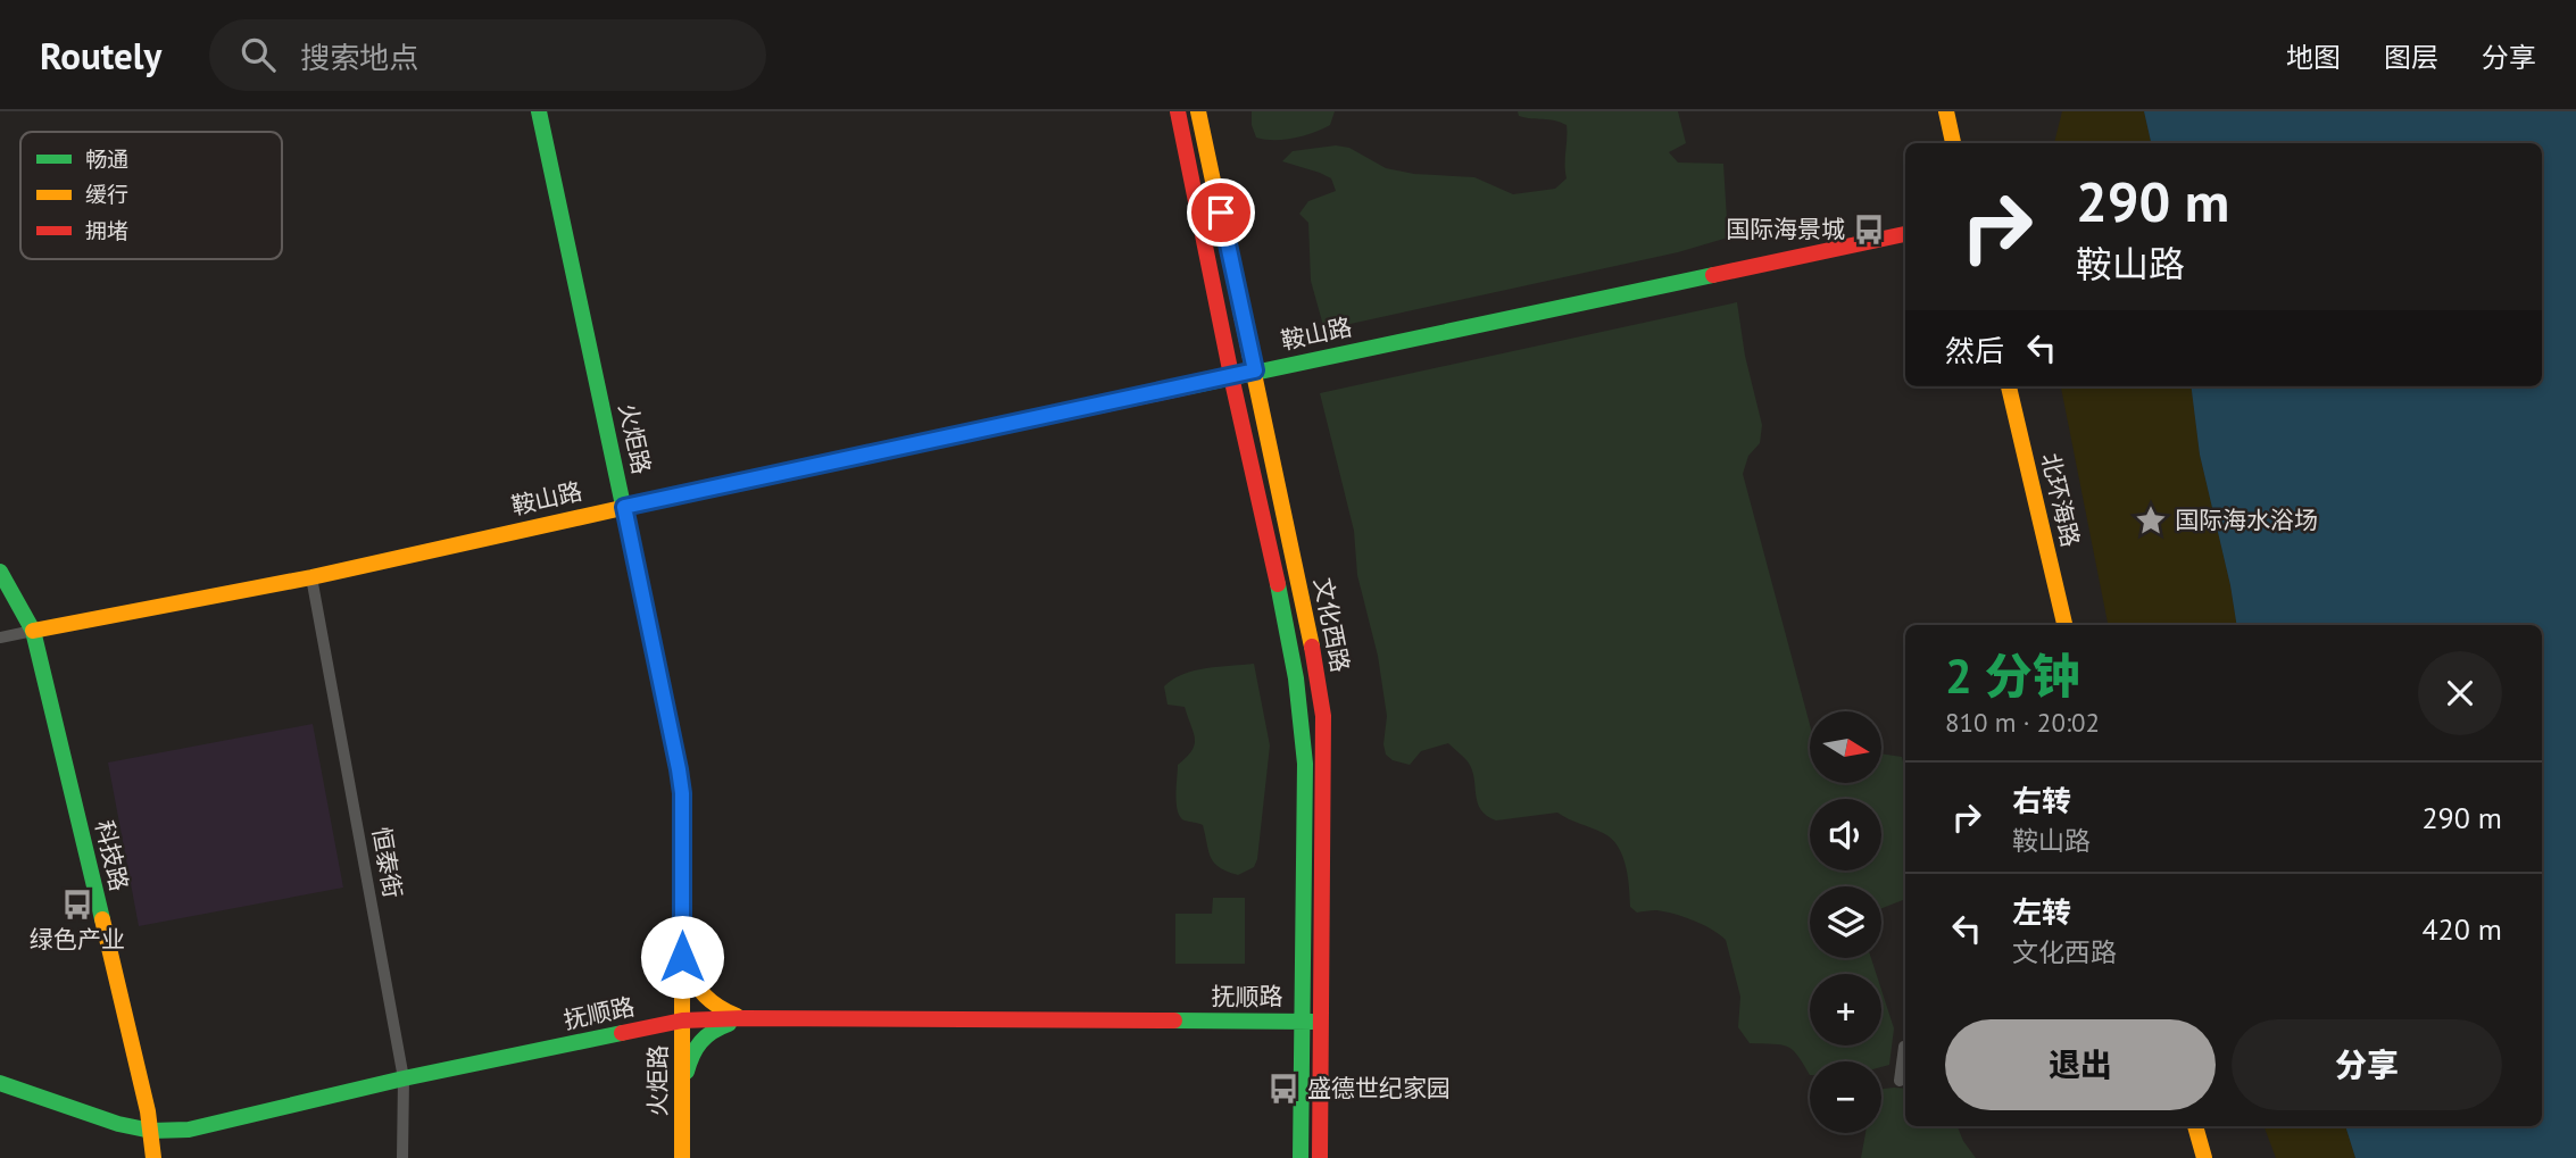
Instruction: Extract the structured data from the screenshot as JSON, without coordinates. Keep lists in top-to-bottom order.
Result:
{
  "streets": {
    "main road": [
      "鞍山路",
      "火炬路",
      "北环海路",
      "文化西路",
      "科技路",
      "抚顺路"
    ],
    "street": ["恒泰街"]
  },
  "crossings": [
    ["鞍山路", "火炬路"],
    ["鞍山路", "文化西路"],
    ["鞍山路", "科技路"],
    ["鞍山路", "恒泰街"],
    ["火炬路", "抚顺路"],
    ["文化西路", "抚顺路"],
    ["科技路", "抚顺路"],
    ["恒泰街", "抚顺路"]
  ],
  "places": {
    "bus stop": ["国际海景城", "绿色产业", "盛德世纪家园"],
    "place": ["国际海水浴场"]
  },
  "legend": ["畅通", "缓行", "拥堵"],
  "north": "right",
  "page": {
    "header": "Routely",
    "search": "搜索地点",
    "nav": ["地图", "图层", "分享"],
    "turn": ["290 m", "鞍山路"],
    "then": "然后",
    "heading": ["2 分钟", "810 m · 20:02"],
    "map_buttons": ["+", "−"],
    "list": [
      {
        "name": "右转",
        "note": "鞍山路",
        "value": "290 m"
      },
      {
        "name": "左转",
        "note": "文化西路",
        "value": "420 m"
      }
    ],
    "buttons": ["退出", "分享"]
  }
}
